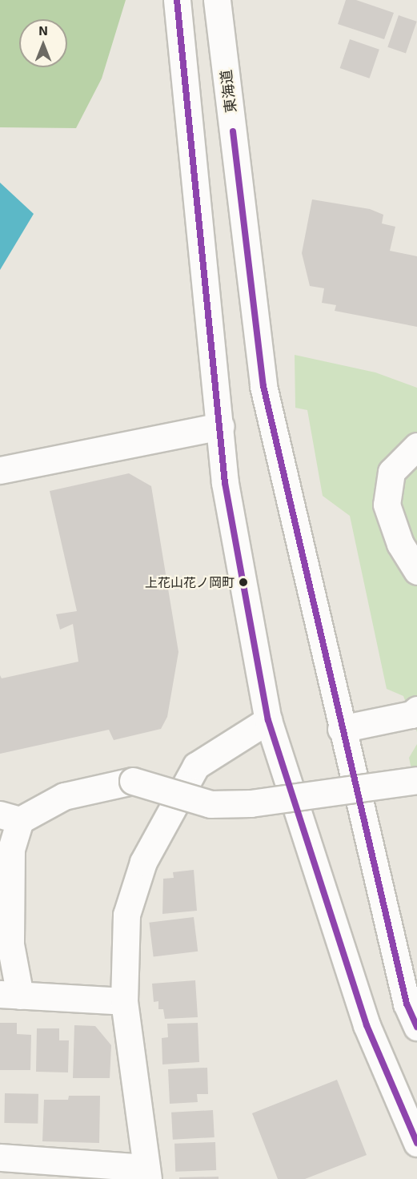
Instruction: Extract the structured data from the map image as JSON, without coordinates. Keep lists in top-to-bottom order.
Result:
{
  "streets": {
    "main road": ["東海道"]
  },
  "places": ["上花山花ノ岡町"],
  "north": "top"
}
